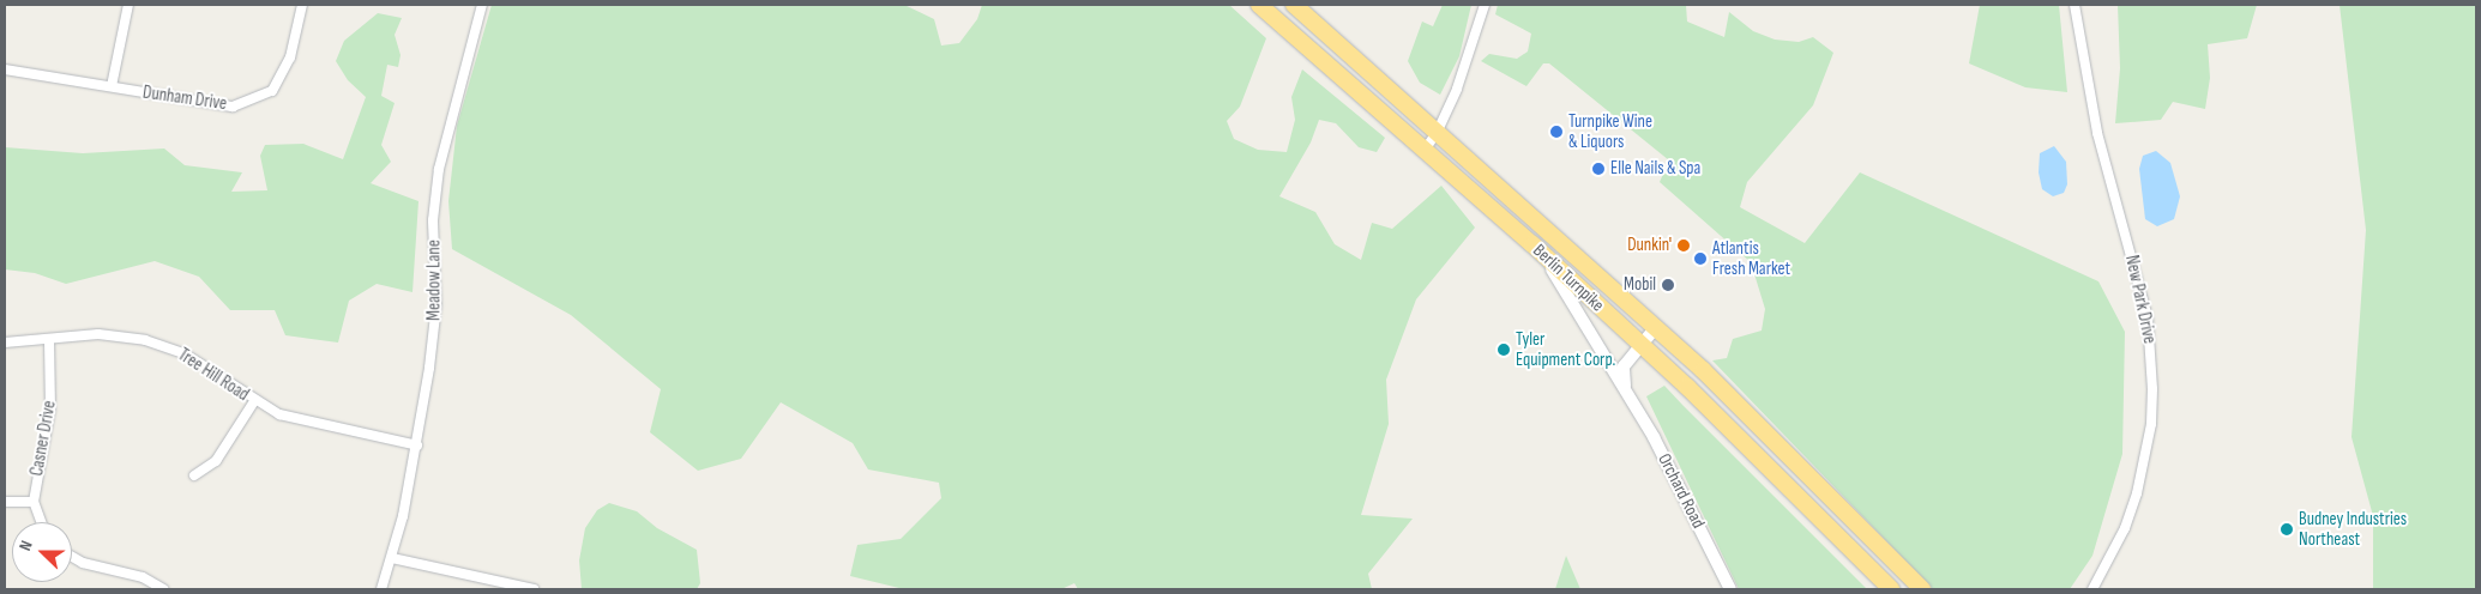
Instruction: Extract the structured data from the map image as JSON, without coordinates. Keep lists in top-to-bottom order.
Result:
{
  "streets": {
    "highway": ["Berlin Turnpike"],
    "street": [
      "Dunham Drive",
      "Meadow Lane",
      "New Park Drive",
      "Tree Hill Road",
      "Casner Drive",
      "Orchard Road"
    ]
  },
  "crossings": [
    ["Berlin Turnpike", "Orchard Road"],
    ["Meadow Lane", "Tree Hill Road"],
    ["Tree Hill Road", "Casner Drive"]
  ],
  "places": [
    "Turnpike Wine & Liquors",
    "Elle Nails & Spa",
    "Dunkin'",
    "Atlantis Fresh Market",
    "Mobil",
    "Tyler Equipment Corp.",
    "Budney Industries Northeast"
  ],
  "north": "left"
}
